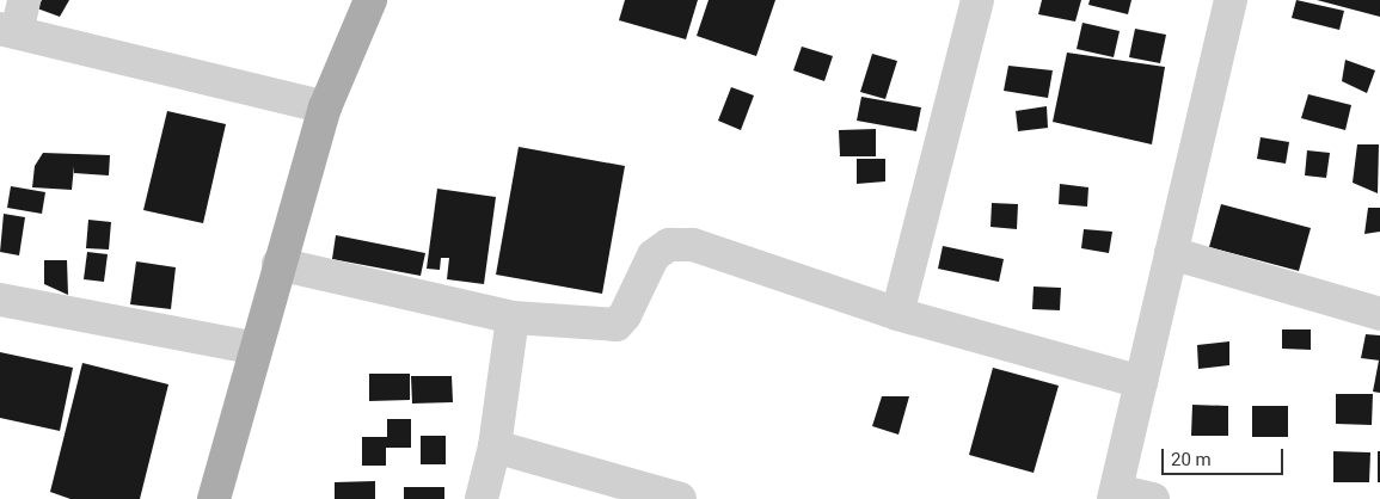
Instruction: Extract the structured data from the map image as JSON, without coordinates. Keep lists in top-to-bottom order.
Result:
{
  "scale_bar": "20 m"
}
